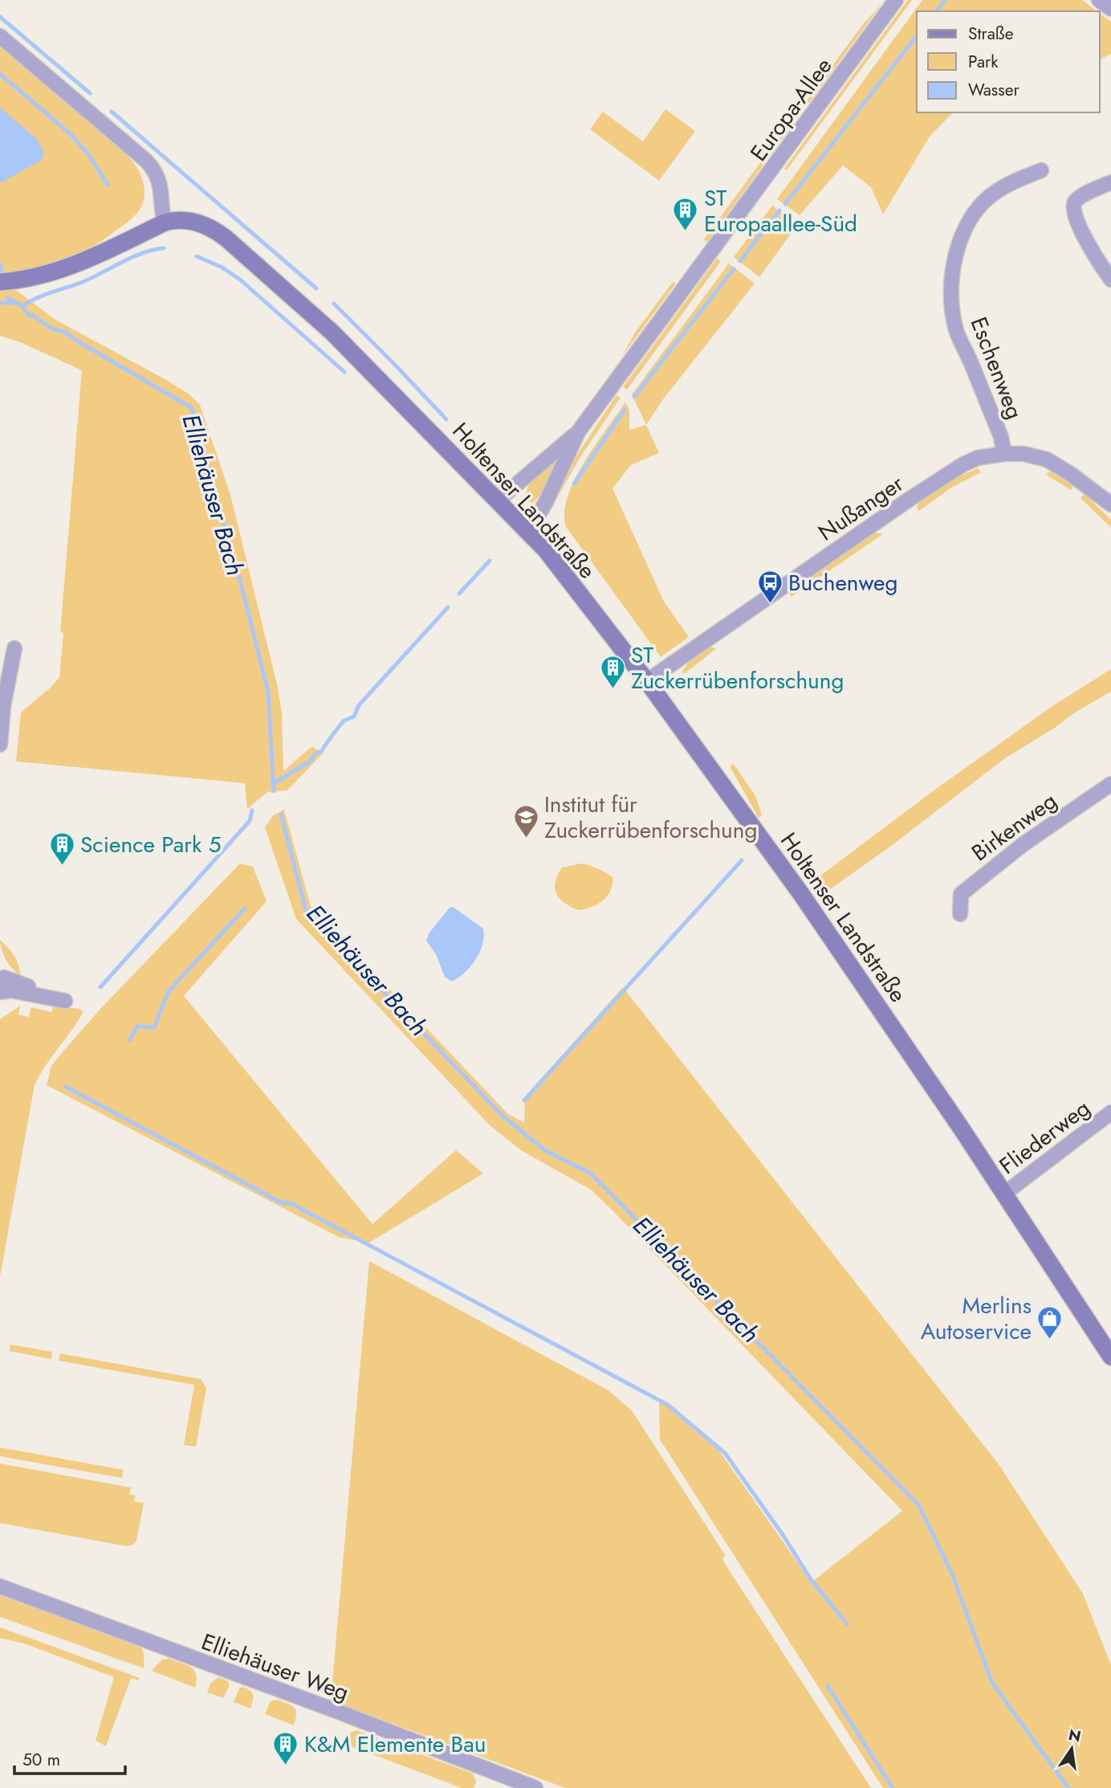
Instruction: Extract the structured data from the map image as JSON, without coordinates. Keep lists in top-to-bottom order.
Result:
{
  "streets": {
    "street": [
      "Europa-Allee",
      "Eschenweg",
      "Holtenser Landstraße",
      "Nußanger",
      "Birkenweg",
      "Fliederweg",
      "Elliehäuser Weg"
    ]
  },
  "crossings": [
    ["Europa-Allee", "Holtenser Landstraße"],
    ["Eschenweg", "Nußanger"],
    ["Holtenser Landstraße", "Nußanger"],
    ["Holtenser Landstraße", "Fliederweg"]
  ],
  "water": ["Elliehäuser Bach"],
  "places": {
    "building": [
      "ST Europaallee-Süd",
      "ST Zuckerrübenforschung",
      "Science Park 5",
      "K&M Elemente Bau"
    ],
    "bus stop": ["Buchenweg"],
    "school or university": ["Institut für Zuckerrübenforschung"],
    "shop": ["Merlins Autoservice"]
  },
  "legend": ["Straße", "Park", "Wasser"],
  "scale_bar": "50 m",
  "north": "top"
}
